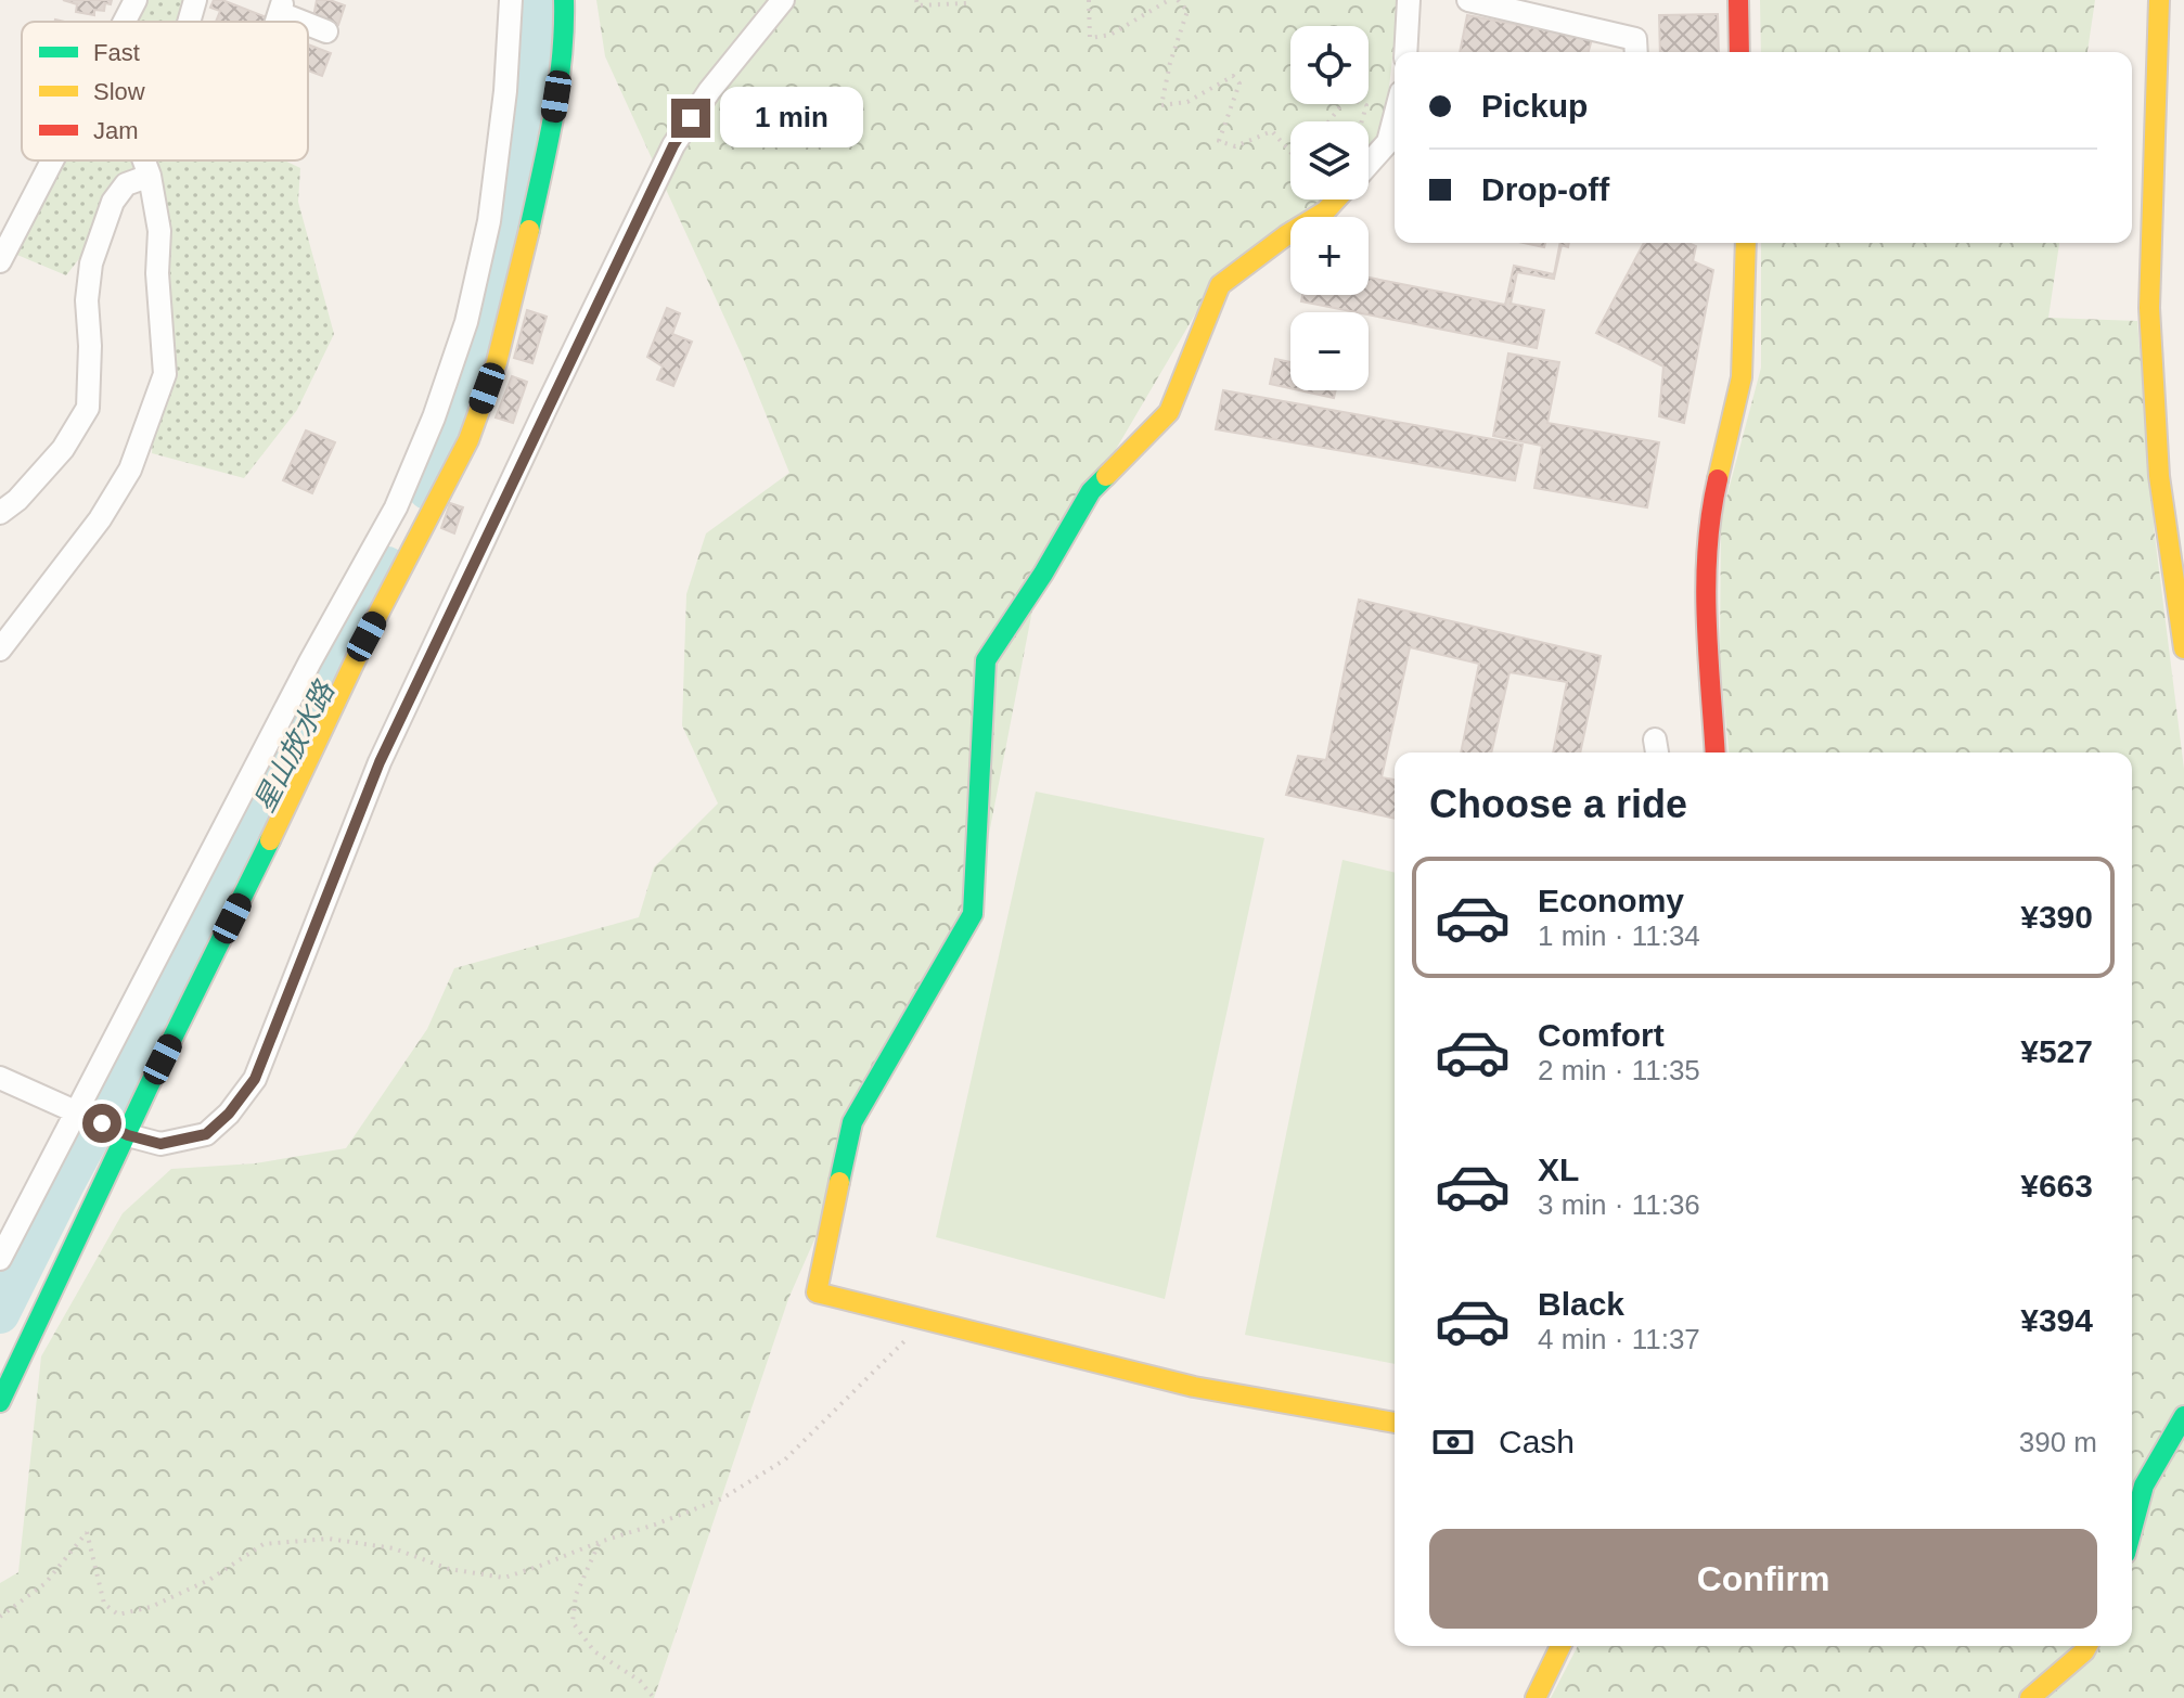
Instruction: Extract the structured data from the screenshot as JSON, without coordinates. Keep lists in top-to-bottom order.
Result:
{
  "water": ["星山放水路"],
  "legend": ["Fast", "Slow", "Jam"],
  "page": {
    "map_buttons": ["+", "−"],
    "banner": ["Pickup", "Drop-off"],
    "bubble": "1 min",
    "heading": "Choose a ride",
    "list": [
      {
        "name": "Economy",
        "note": "1 min · 11:34",
        "value": "¥390"
      },
      {
        "name": "Comfort",
        "note": "2 min · 11:35",
        "value": "¥527"
      },
      {
        "name": "XL",
        "note": "3 min · 11:36",
        "value": "¥663"
      },
      {
        "name": "Black",
        "note": "4 min · 11:37",
        "value": "¥394"
      }
    ],
    "pay": ["Cash", "390 m"],
    "buttons": "Confirm"
  }
}
